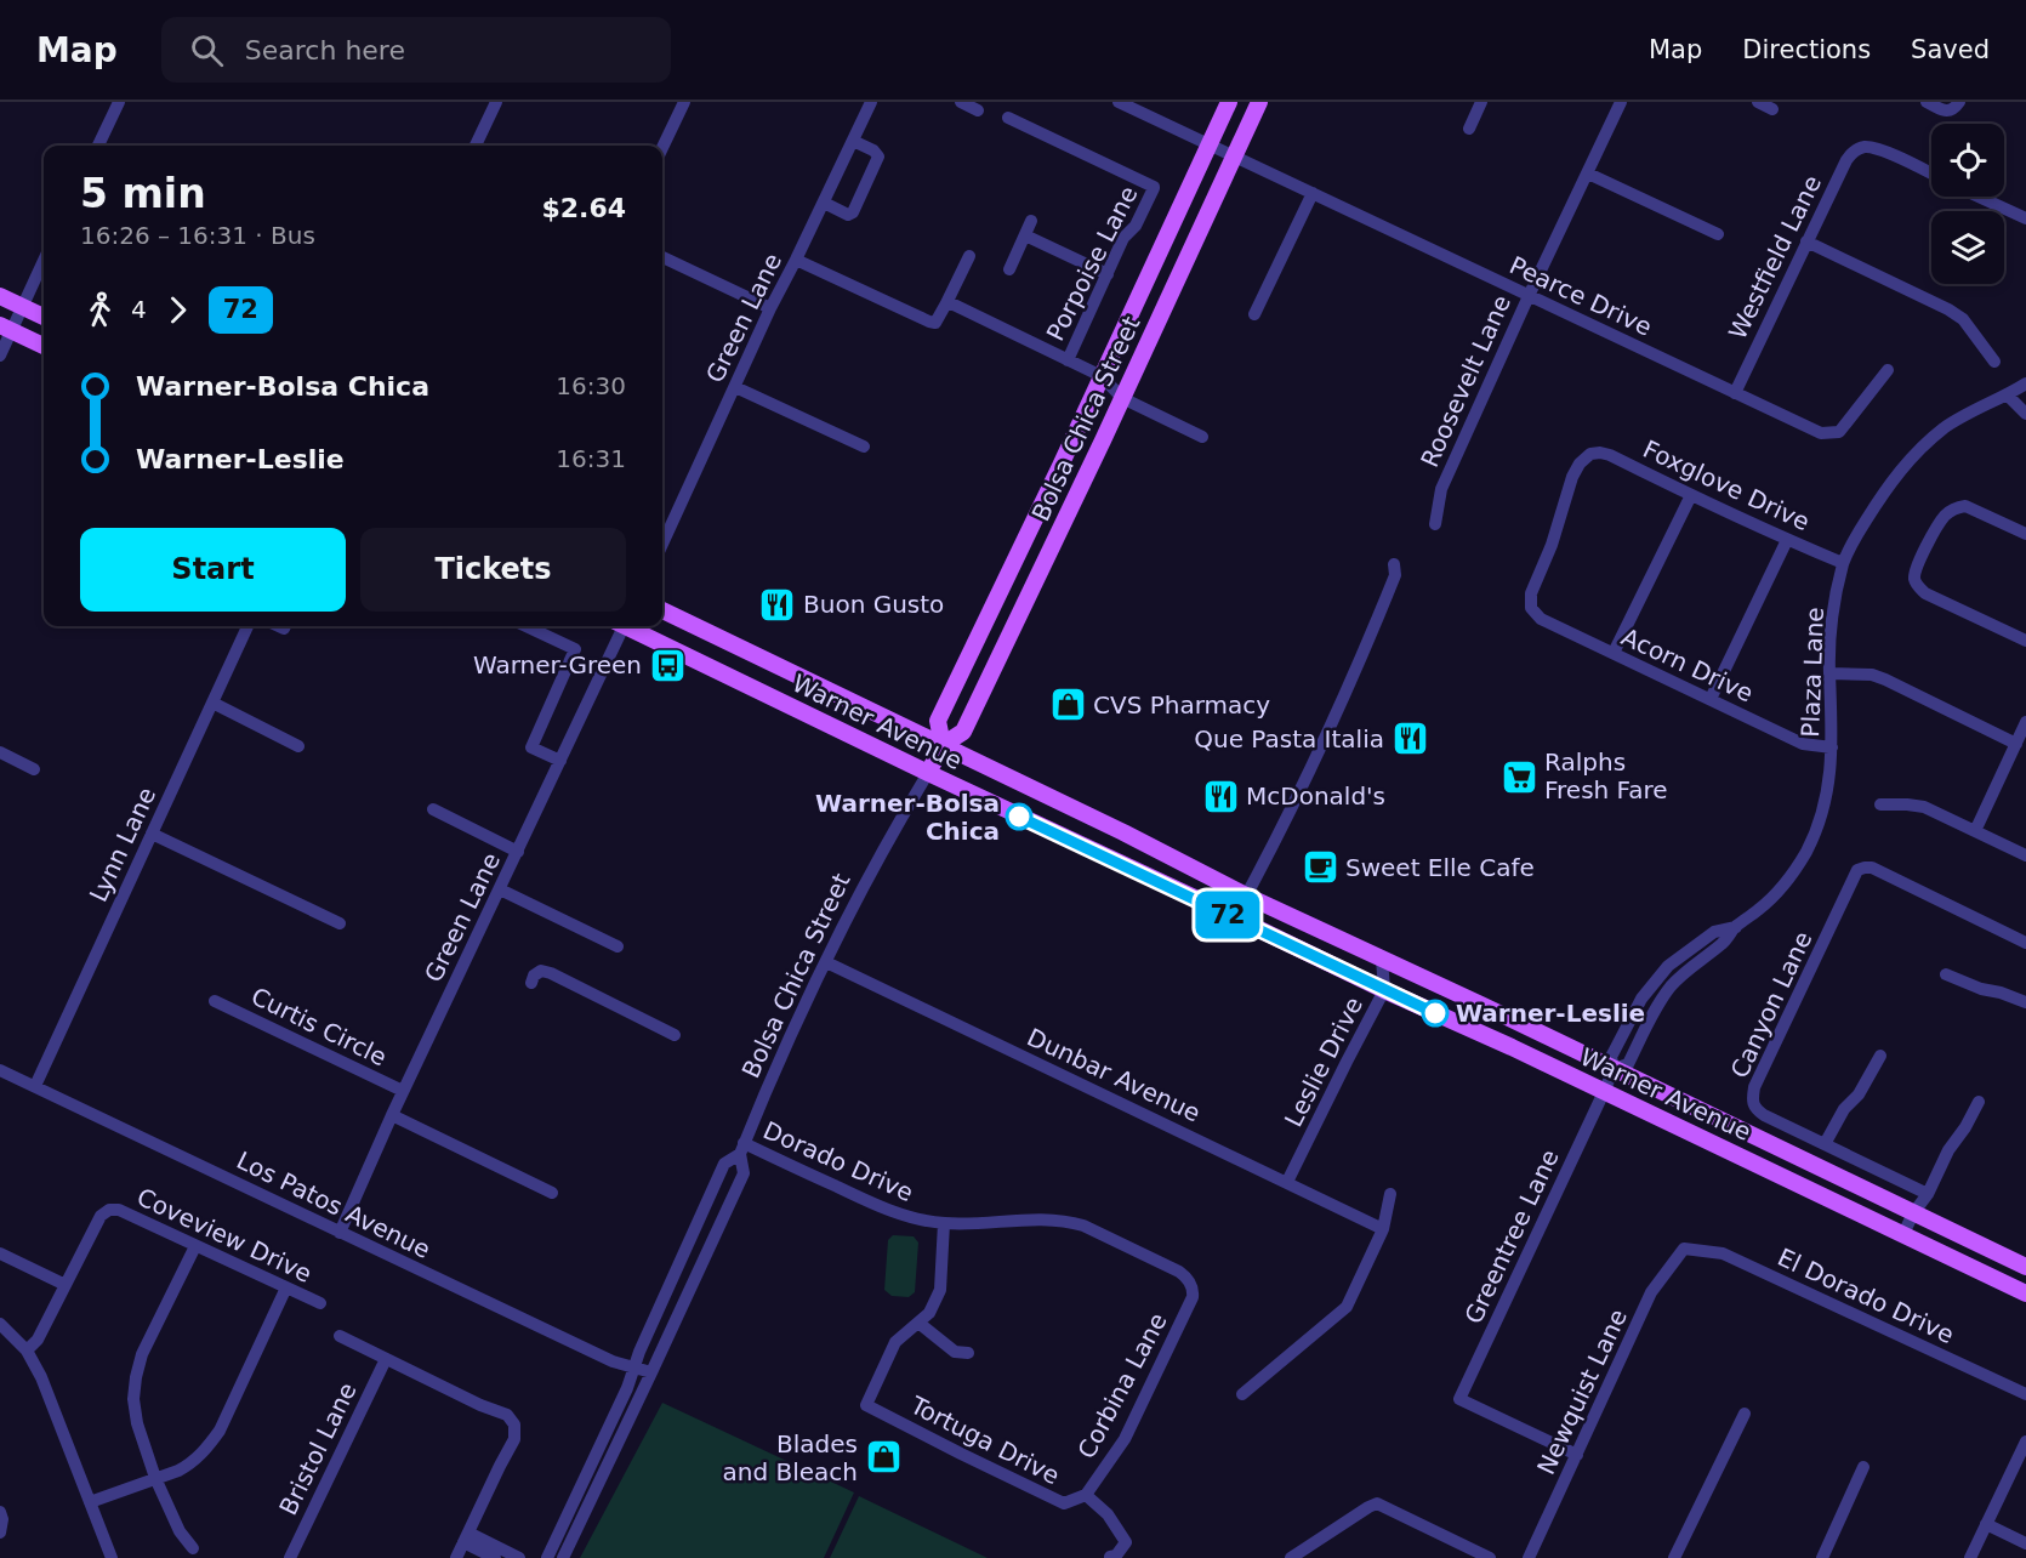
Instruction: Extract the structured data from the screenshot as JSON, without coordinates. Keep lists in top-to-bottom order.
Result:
{
  "streets": {
    "main road": ["Bolsa Chica Street", "Warner Avenue"],
    "street": [
      "Westfield Lane",
      "Porpoise Lane",
      "Pearce Drive",
      "Green Lane",
      "Roosevelt Lane",
      "Foxglove Drive",
      "Acorn Drive",
      "Plaza Lane",
      "Lynn Lane",
      "Canyon Lane",
      "Curtis Circle",
      "Leslie Drive",
      "Dunbar Avenue",
      "Dorado Drive",
      "Los Patos Avenue",
      "Coveview Drive",
      "Greentree Lane",
      "El Dorado Drive",
      "Corbina Lane",
      "Newquist Lane",
      "Tortuga Drive",
      "Bristol Lane"
    ]
  },
  "crossings": [
    ["Westfield Lane", "Pearce Drive"],
    ["Pearce Drive", "Roosevelt Lane"],
    ["Pearce Drive", "Bolsa Chica Street"],
    ["Green Lane", "Curtis Circle"],
    ["Green Lane", "Los Patos Avenue"],
    ["Bolsa Chica Street", "Warner Avenue"],
    ["Bolsa Chica Street", "Dunbar Avenue"],
    ["Bolsa Chica Street", "Dorado Drive"],
    ["Bolsa Chica Street", "Los Patos Avenue"],
    ["Foxglove Drive", "Acorn Drive"],
    ["Foxglove Drive", "Plaza Lane"],
    ["Acorn Drive", "Plaza Lane"],
    ["Plaza Lane", "Warner Avenue"],
    ["Plaza Lane", "Greentree Lane"],
    ["Warner Avenue", "Leslie Drive"],
    ["Warner Avenue", "Greentree Lane"],
    ["Lynn Lane", "Los Patos Avenue"],
    ["Leslie Drive", "Dunbar Avenue"],
    ["Dorado Drive", "Corbina Lane"],
    ["Greentree Lane", "Newquist Lane"],
    ["El Dorado Drive", "Newquist Lane"],
    ["Corbina Lane", "Tortuga Drive"]
  ],
  "places": {
    "restaurant": ["Buon Gusto", "Que Pasta Italia", "McDonald's"],
    "bus stop": ["Warner-Green"],
    "shop": ["CVS Pharmacy", "Blades and Bleach"],
    "supermarket": ["Ralphs Fresh Fare"],
    "other": ["Warner-Bolsa Chica", "Warner-Leslie"],
    "cafe": ["Sweet Elle Cafe"]
  },
  "lines": ["bus line 72"],
  "page": {
    "header": "Map",
    "search": "Search here",
    "nav": ["Map", "Directions", "Saved"],
    "on_map": "72",
    "heading": ["5 min", "16:26 – 16:31 · Bus", "$2.64"],
    "legs": ["4", "72"],
    "list": [
      {
        "name": "Warner-Bolsa Chica",
        "value": "16:30"
      },
      {
        "name": "Warner-Leslie",
        "value": "16:31"
      }
    ],
    "buttons": ["Start", "Tickets"]
  }
}
